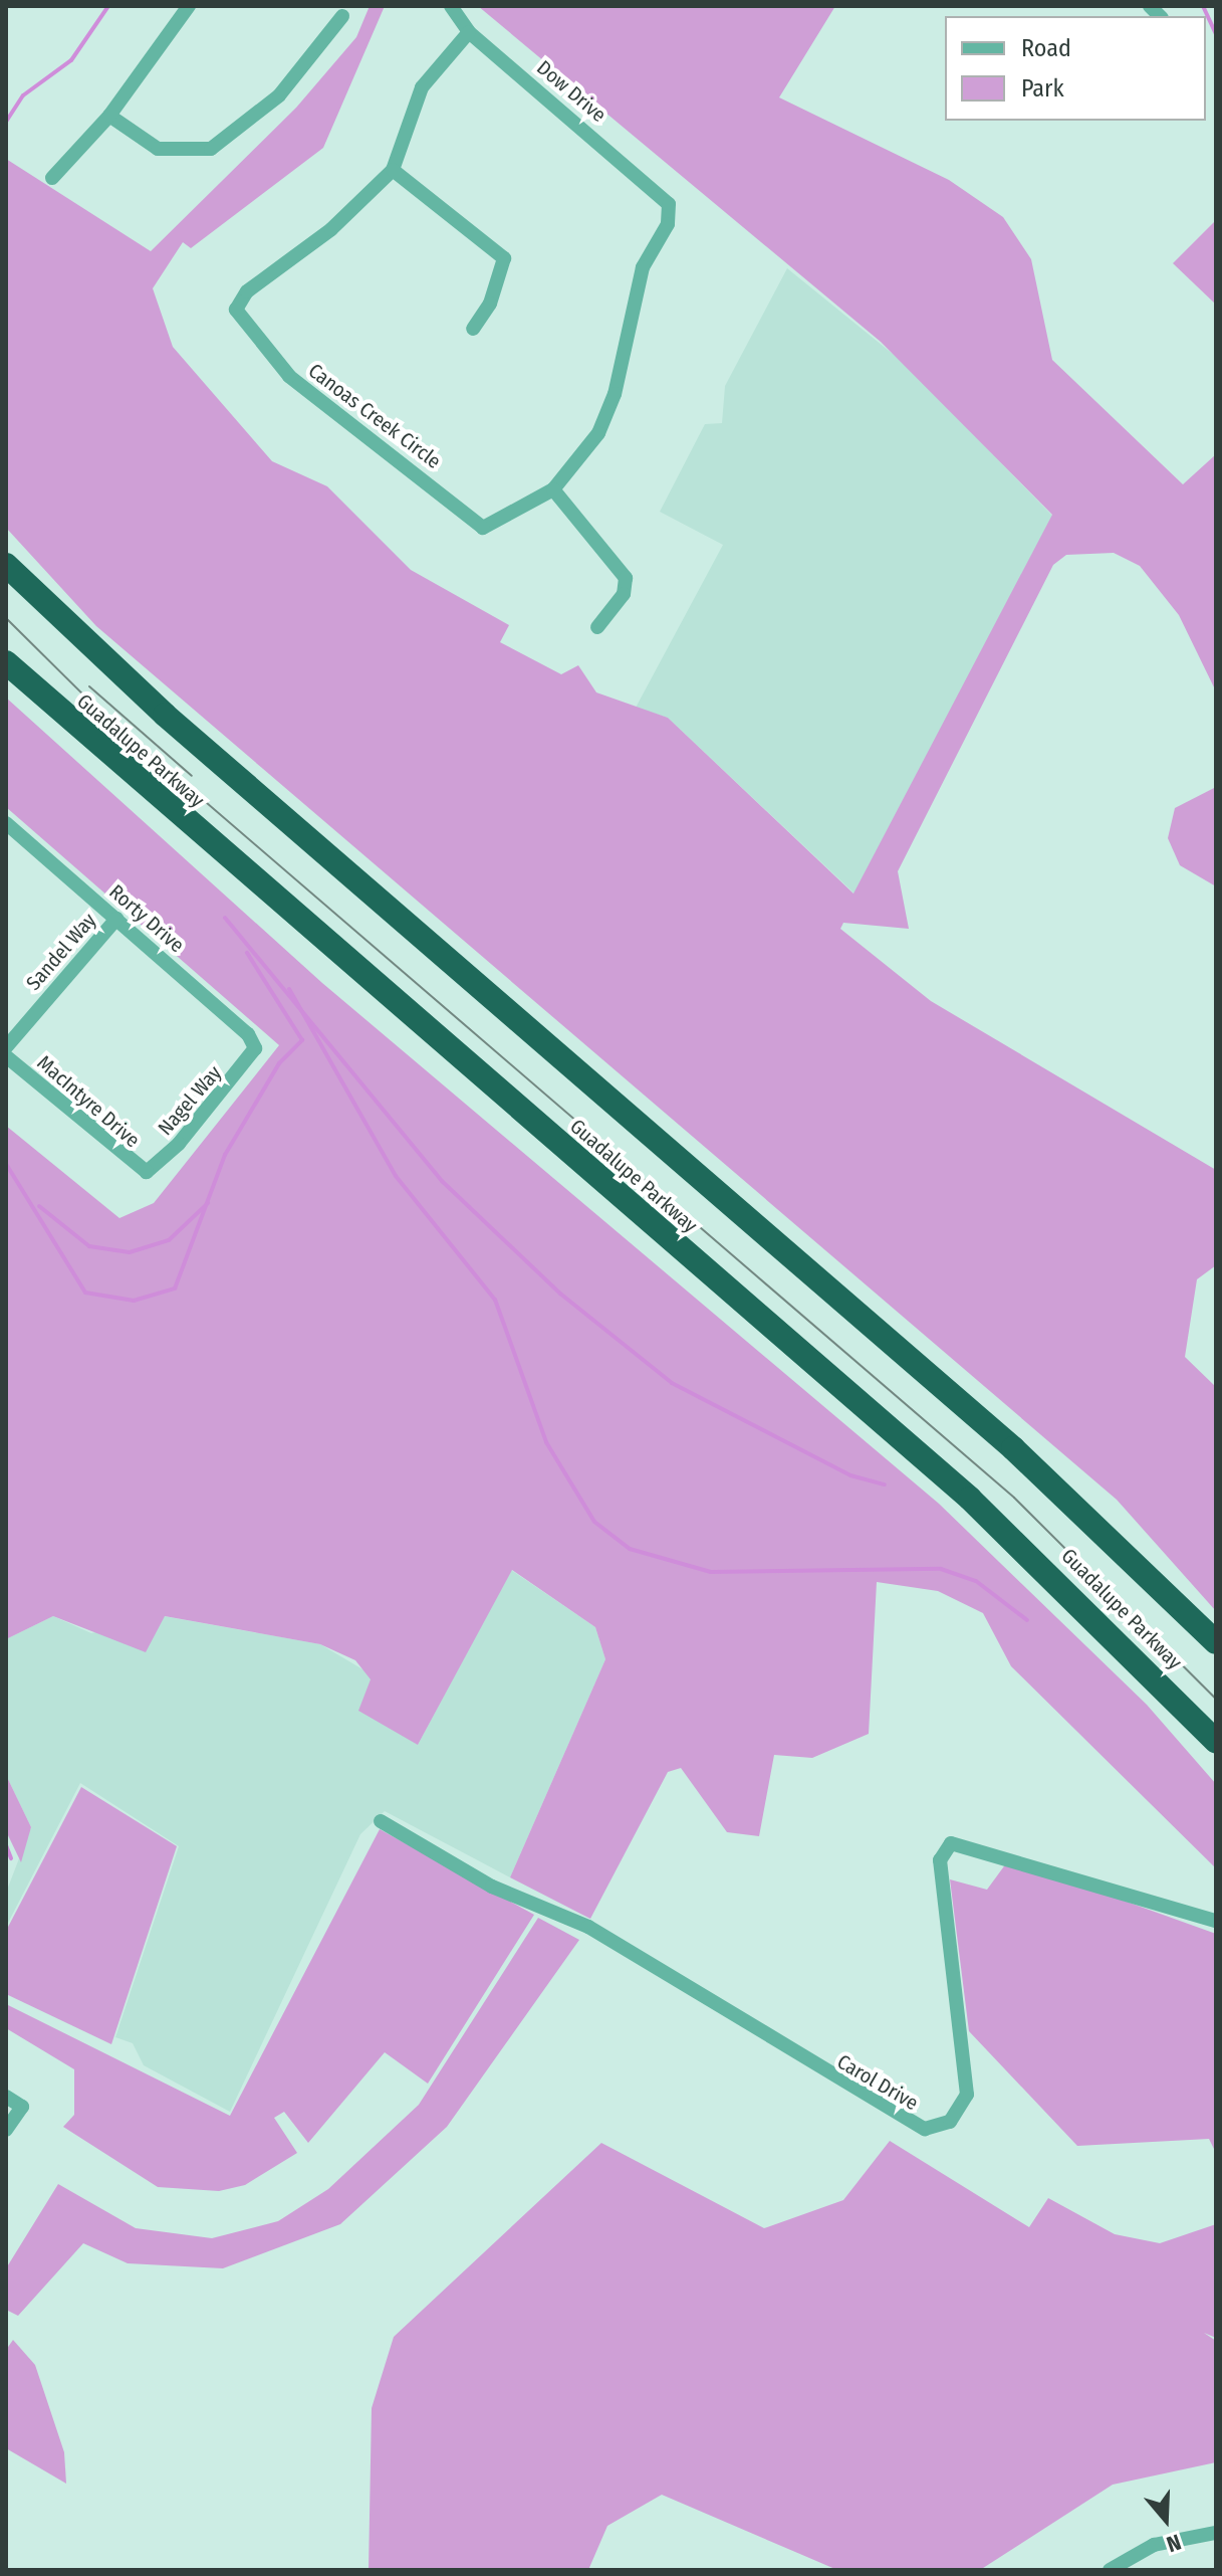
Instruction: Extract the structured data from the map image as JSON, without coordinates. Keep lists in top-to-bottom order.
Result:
{
  "streets": {
    "highway": ["Guadalupe Parkway"],
    "street": [
      "Dow Drive",
      "Canoas Creek Circle",
      "Rorty Drive",
      "Sandel Way",
      "Nagel Way",
      "MacIntyre Drive",
      "Carol Drive"
    ]
  },
  "crossings": [
    ["Dow Drive", "Canoas Creek Circle"],
    ["Rorty Drive", "Sandel Way"],
    ["Rorty Drive", "Nagel Way"],
    ["Nagel Way", "MacIntyre Drive"]
  ],
  "legend": ["Road", "Park"],
  "north": "bottom"
}
